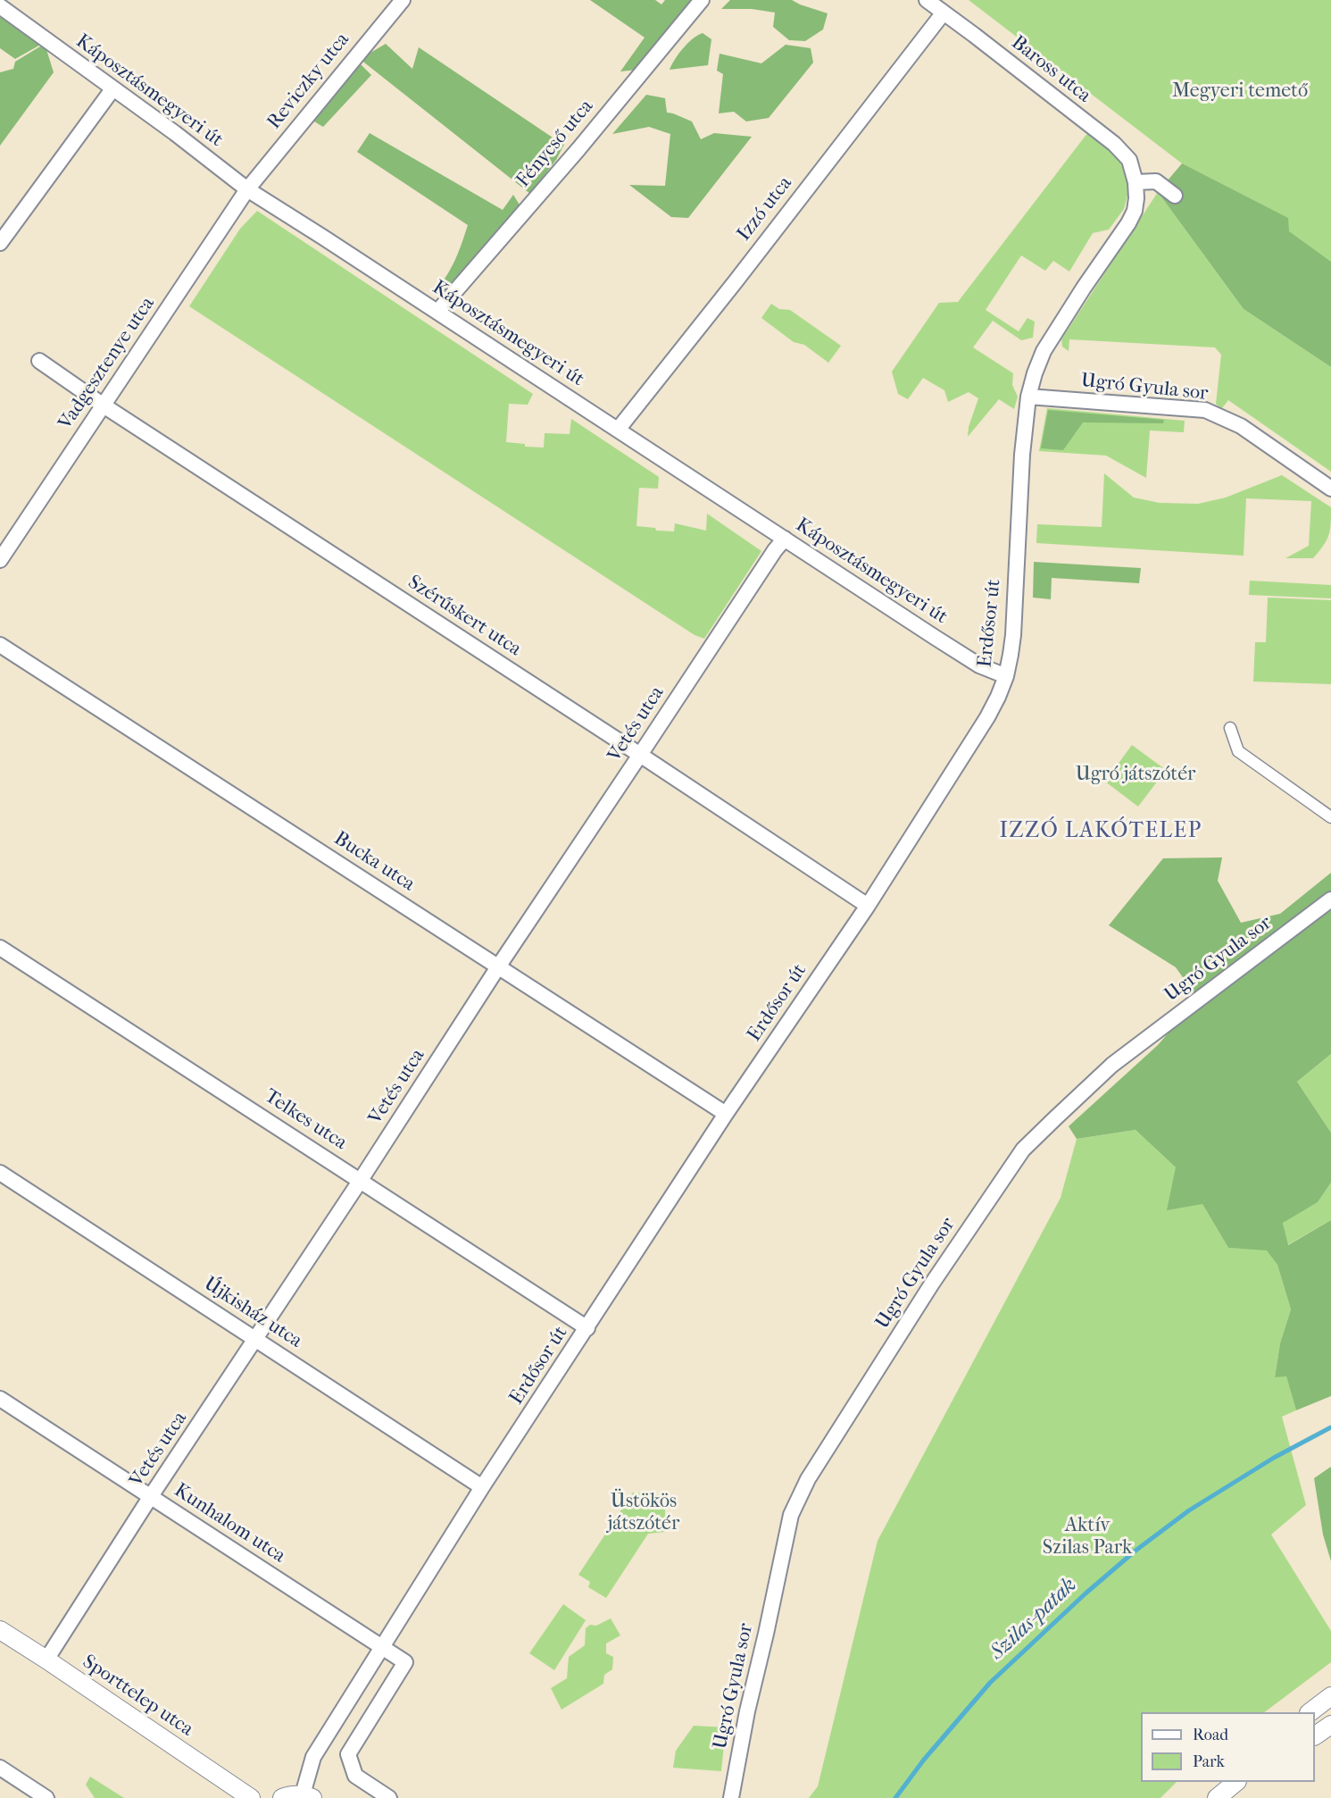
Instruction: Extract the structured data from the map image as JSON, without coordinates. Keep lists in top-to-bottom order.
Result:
{
  "streets": {
    "street": [
      "Baross utca",
      "Reviczky utca",
      "Káposztásmegyeri út",
      "Fénycső utca",
      "Izzó utca",
      "Vadgesztenye utca",
      "Ugró Gyula sor",
      "Szérűskert utca",
      "Erdősor út",
      "Vetés utca",
      "Bucka utca",
      "Telkes utca",
      "Újkisház utca",
      "Kunhalom utca",
      "Sporttelep utca"
    ]
  },
  "crossings": [
    ["Baross utca", "Izzó utca"],
    ["Baross utca", "Erdősor út"],
    ["Reviczky utca", "Káposztásmegyeri út"],
    ["Reviczky utca", "Vadgesztenye utca"],
    ["Káposztásmegyeri út", "Fénycső utca"],
    ["Káposztásmegyeri út", "Izzó utca"],
    ["Káposztásmegyeri út", "Vadgesztenye utca"],
    ["Káposztásmegyeri út", "Erdősor út"],
    ["Káposztásmegyeri út", "Vetés utca"],
    ["Vadgesztenye utca", "Szérűskert utca"],
    ["Ugró Gyula sor", "Erdősor út"],
    ["Szérűskert utca", "Erdősor út"],
    ["Szérűskert utca", "Vetés utca"],
    ["Erdősor út", "Bucka utca"],
    ["Erdősor út", "Telkes utca"],
    ["Erdősor út", "Újkisház utca"],
    ["Erdősor út", "Kunhalom utca"],
    ["Vetés utca", "Bucka utca"],
    ["Vetés utca", "Telkes utca"],
    ["Vetés utca", "Újkisház utca"],
    ["Vetés utca", "Kunhalom utca"],
    ["Vetés utca", "Sporttelep utca"]
  ],
  "districts": ["IZZÓ LAKÓTELEP"],
  "water": ["Szilas-patak"],
  "parks": [
    "Megyeri temető",
    "Ugró játszótér",
    "Üstökös játszótér",
    "Aktív Szilas Park"
  ],
  "legend": ["Road", "Park"]
}
